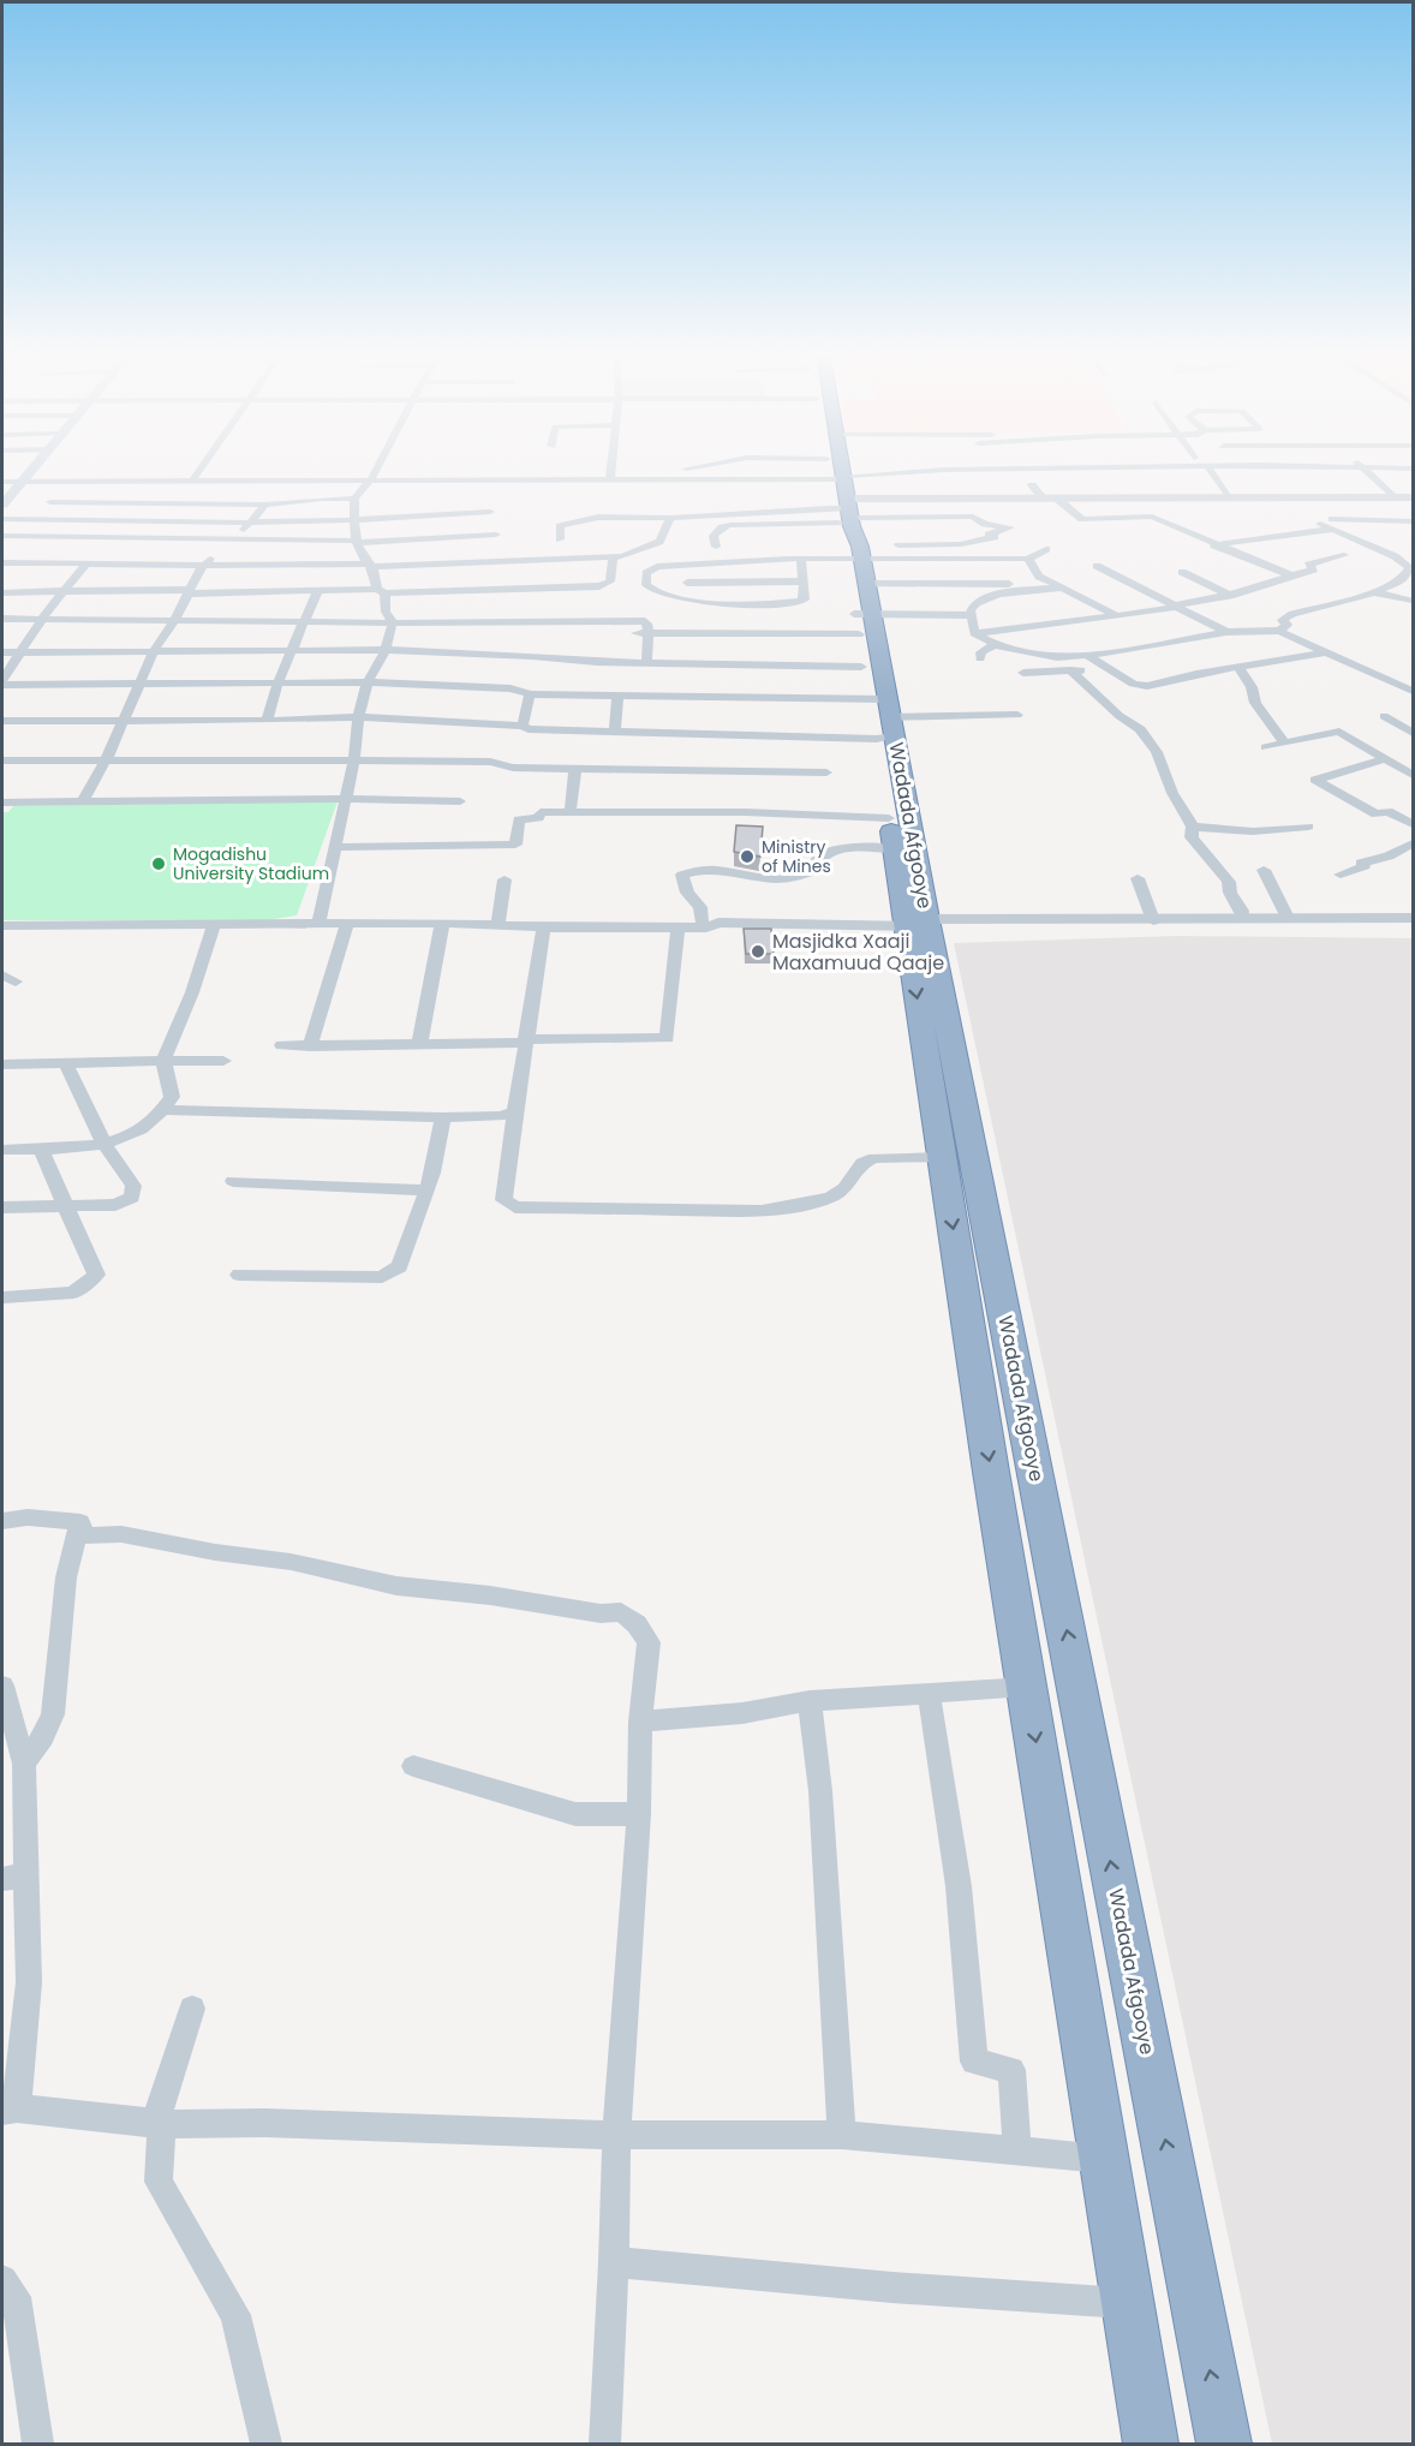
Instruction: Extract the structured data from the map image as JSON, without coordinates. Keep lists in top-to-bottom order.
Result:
{
  "streets": {
    "highway": ["Wadada Afgooye"]
  },
  "places": ["Ministry of Mines", "Mogadishu University Stadium", "Masjidka Xaaji Maxamuud Qaaje"]
}
